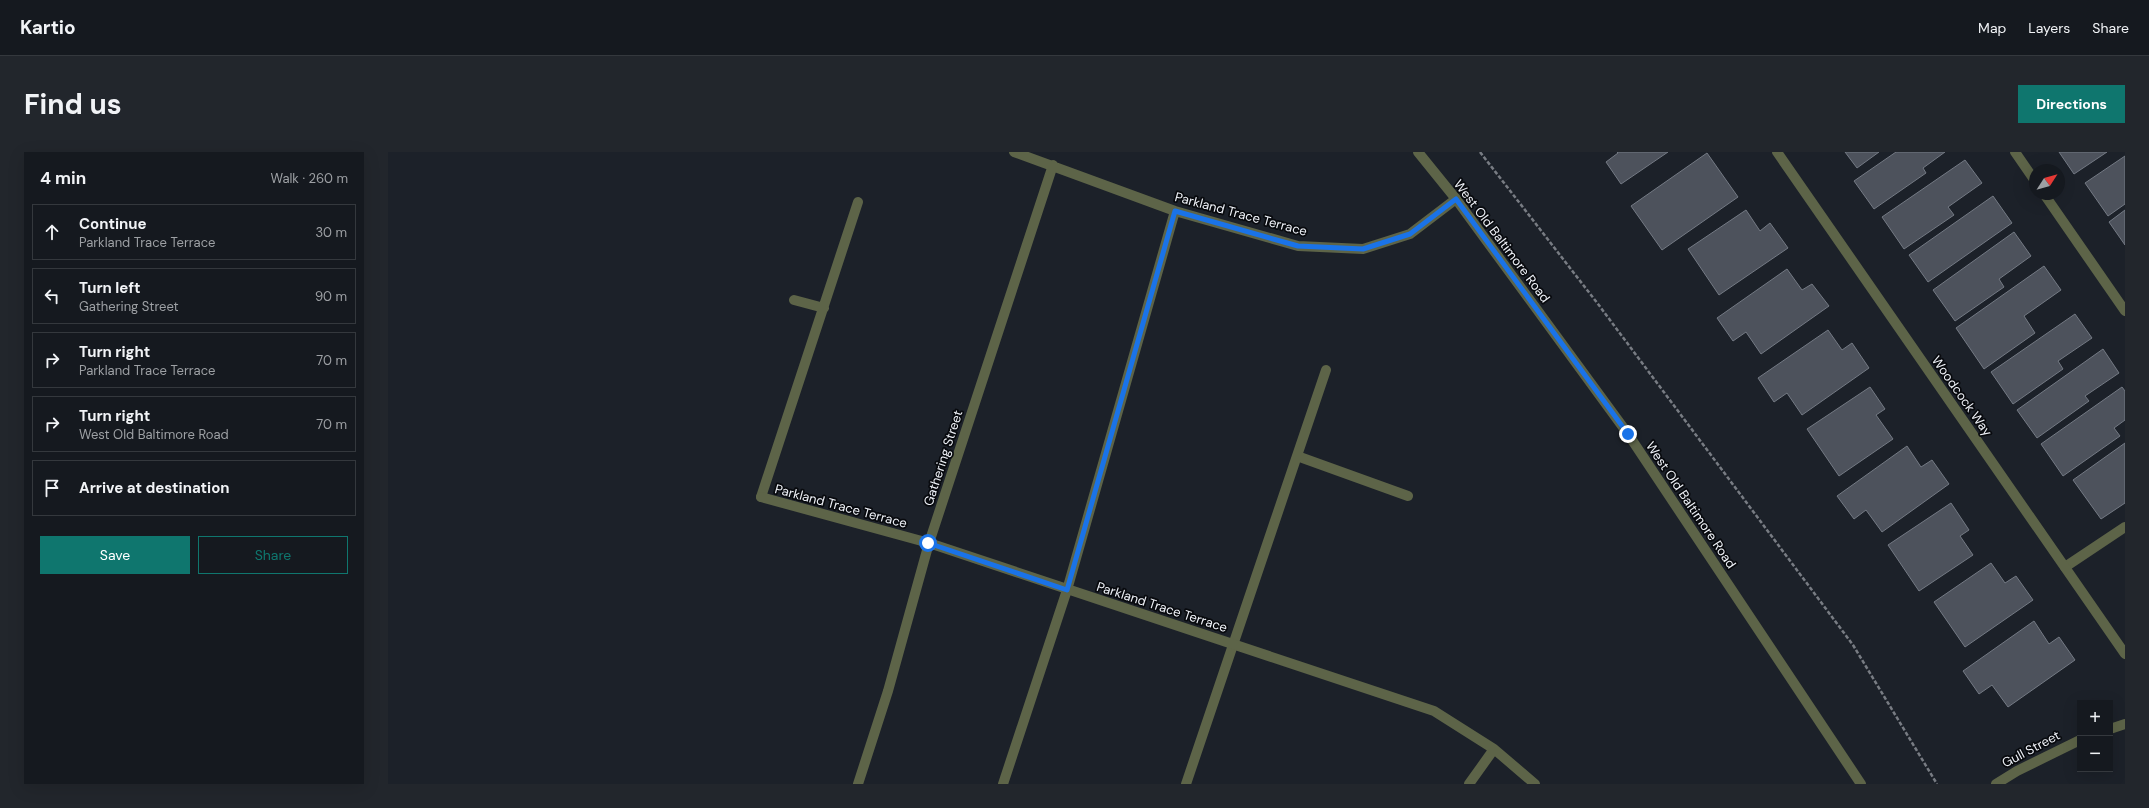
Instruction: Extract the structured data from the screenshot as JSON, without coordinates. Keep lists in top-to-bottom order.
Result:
{
  "streets": {
    "street": [
      "Parkland Trace Terrace",
      "West Old Baltimore Road",
      "Woodcock Way",
      "Gathering Street",
      "Gull Street"
    ]
  },
  "crossings": [
    ["Parkland Trace Terrace", "West Old Baltimore Road"],
    ["Parkland Trace Terrace", "Gathering Street"]
  ],
  "north": "top right",
  "page": {
    "header": "Kartio",
    "nav": ["Map", "Layers", "Share"],
    "buttons": [
      "Directions",
      ["Save", "Share"]
    ],
    "title": "Find us",
    "heading": ["4 min", "Walk · 260 m"],
    "list": [
      ["Continue", "Parkland Trace Terrace", "30 m"],
      ["Turn left", "Gathering Street", "90 m"],
      ["Turn right", "Parkland Trace Terrace", "70 m"],
      ["Turn right", "West Old Baltimore Road", "70 m"],
      "Arrive at destination"
    ],
    "map_buttons": ["+", "−"]
  }
}
